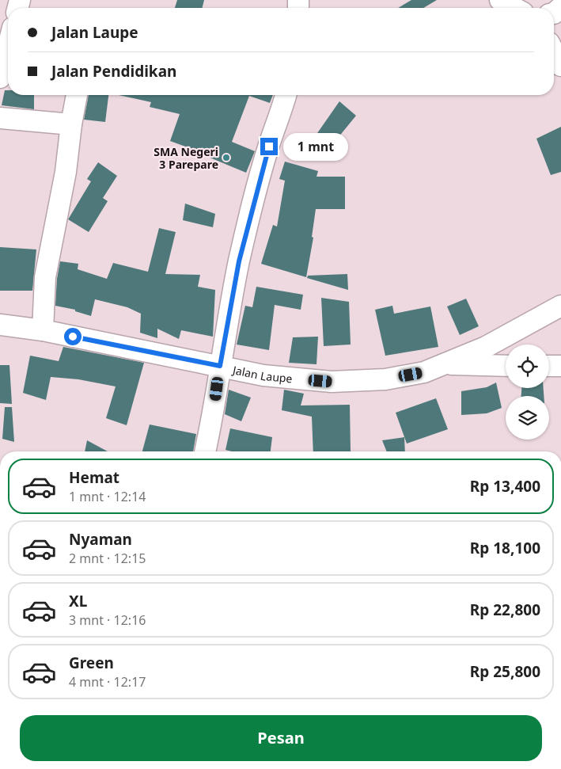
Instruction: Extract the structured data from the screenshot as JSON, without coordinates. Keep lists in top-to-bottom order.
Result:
{
  "streets": {
    "street": ["Jalan Laupe"]
  },
  "places": ["SMA Negeri 3 Parepare"],
  "page": {
    "banner": ["Jalan Laupe", "Jalan Pendidikan"],
    "bubble": "1 mnt",
    "list": [
      {
        "name": "Hemat",
        "note": "1 mnt · 12:14",
        "value": "Rp 13,400"
      },
      {
        "name": "Nyaman",
        "note": "2 mnt · 12:15",
        "value": "Rp 18,100"
      },
      {
        "name": "XL",
        "note": "3 mnt · 12:16",
        "value": "Rp 22,800"
      },
      {
        "name": "Green",
        "note": "4 mnt · 12:17",
        "value": "Rp 25,800"
      }
    ],
    "buttons": "Pesan"
  }
}
